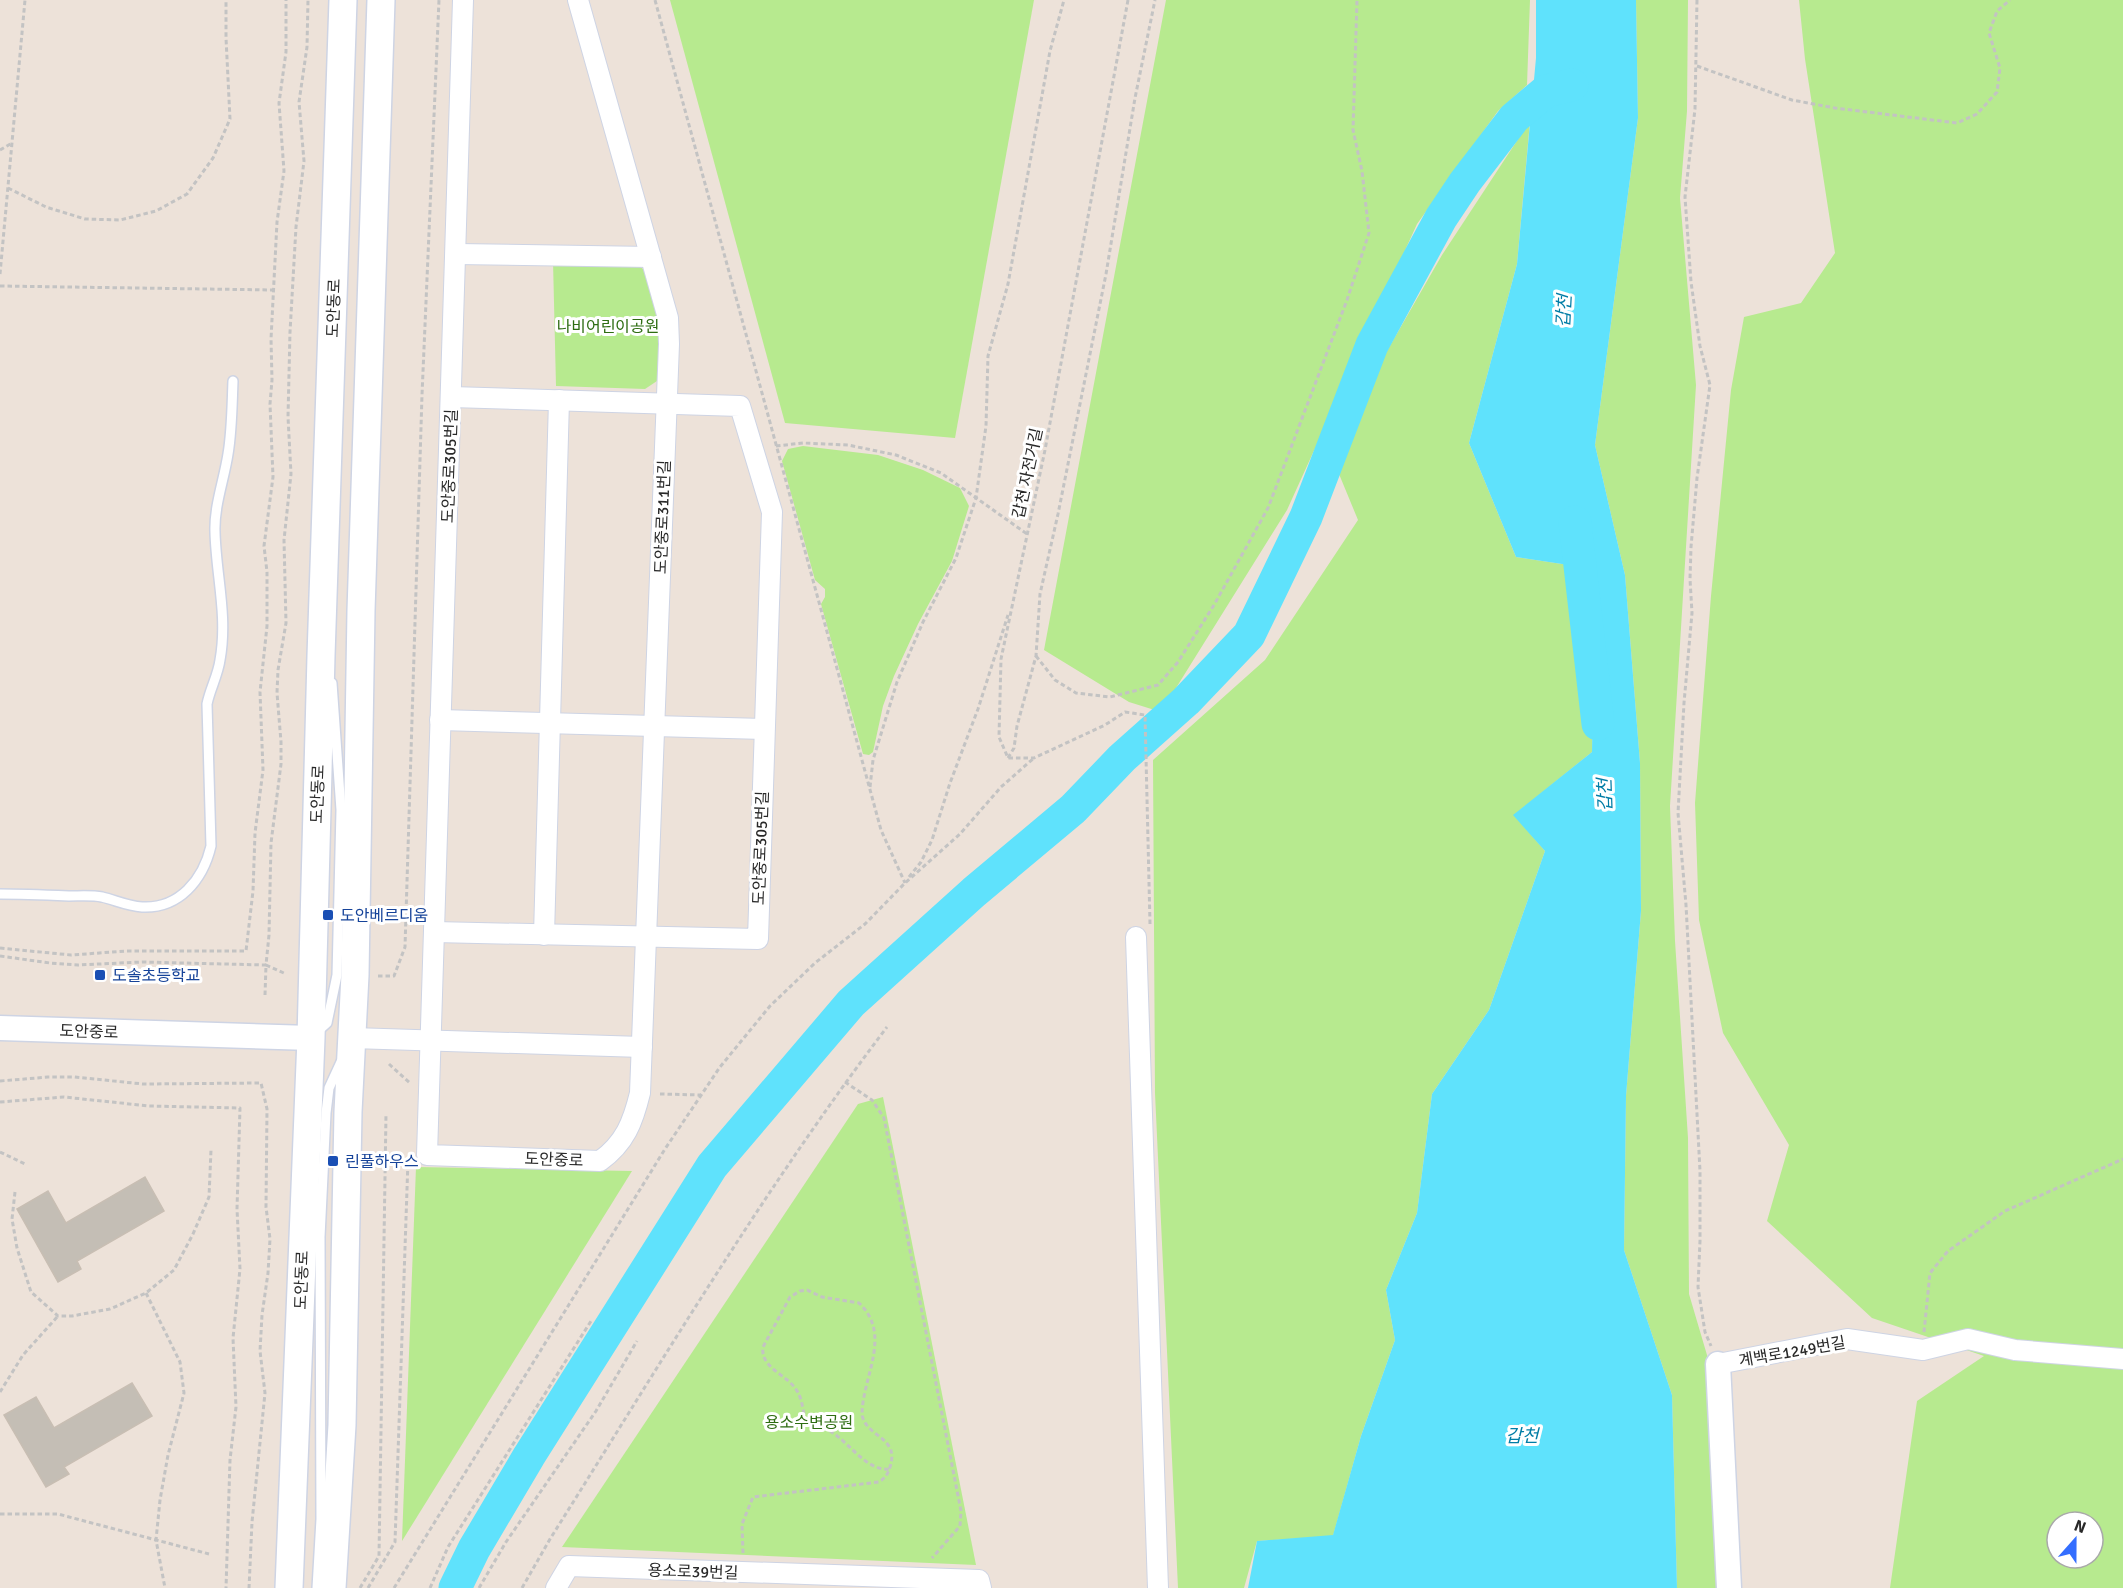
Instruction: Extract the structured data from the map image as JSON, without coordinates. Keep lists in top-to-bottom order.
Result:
{
  "streets": {
    "main road": ["도안동로", "도안중로"],
    "street": [
      "도안중로305번길",
      "도안중로311번길",
      "계백로1249번길",
      "용소로39번길"
    ],
    "path": ["갑천 자전거길"]
  },
  "crossings": [
    ["도안동로", "도안중로"],
    ["도안중로305번길", "도안중로311번길"],
    ["도안중로305번길", "도안중로"],
    ["도안중로311번길", "도안중로"]
  ],
  "water": ["갑천"],
  "parks": ["나비어린이공원", "용소수변공원"],
  "places": {
    "transit": ["도안베르디움", "도솔초등학교", "린풀하우스"]
  },
  "north": "top"
}
